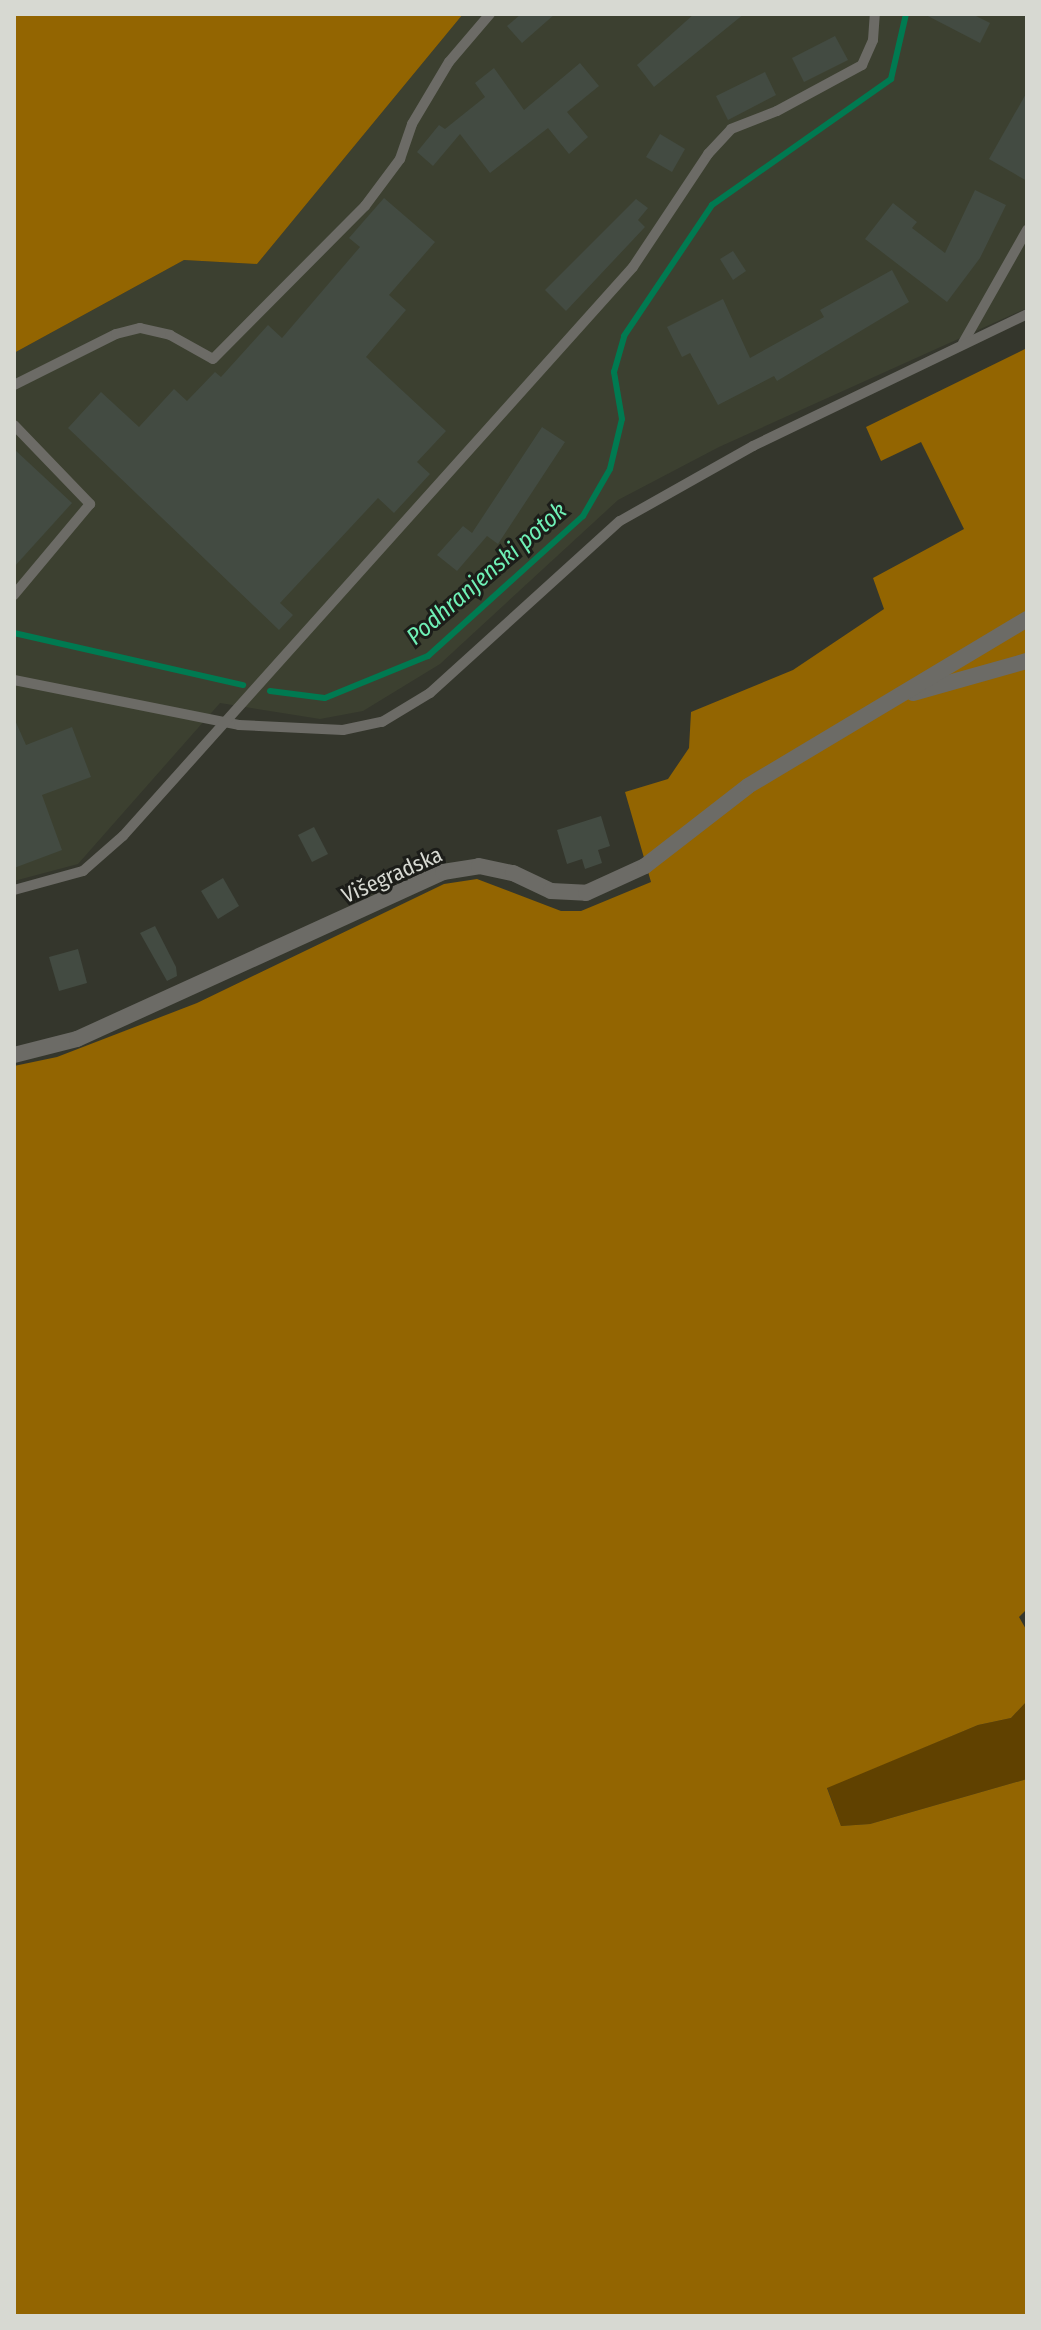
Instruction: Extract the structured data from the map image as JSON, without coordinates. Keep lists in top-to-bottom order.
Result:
{
  "streets": {
    "street": ["Višegradska"]
  },
  "water": ["Podhranjenski potok"]
}
